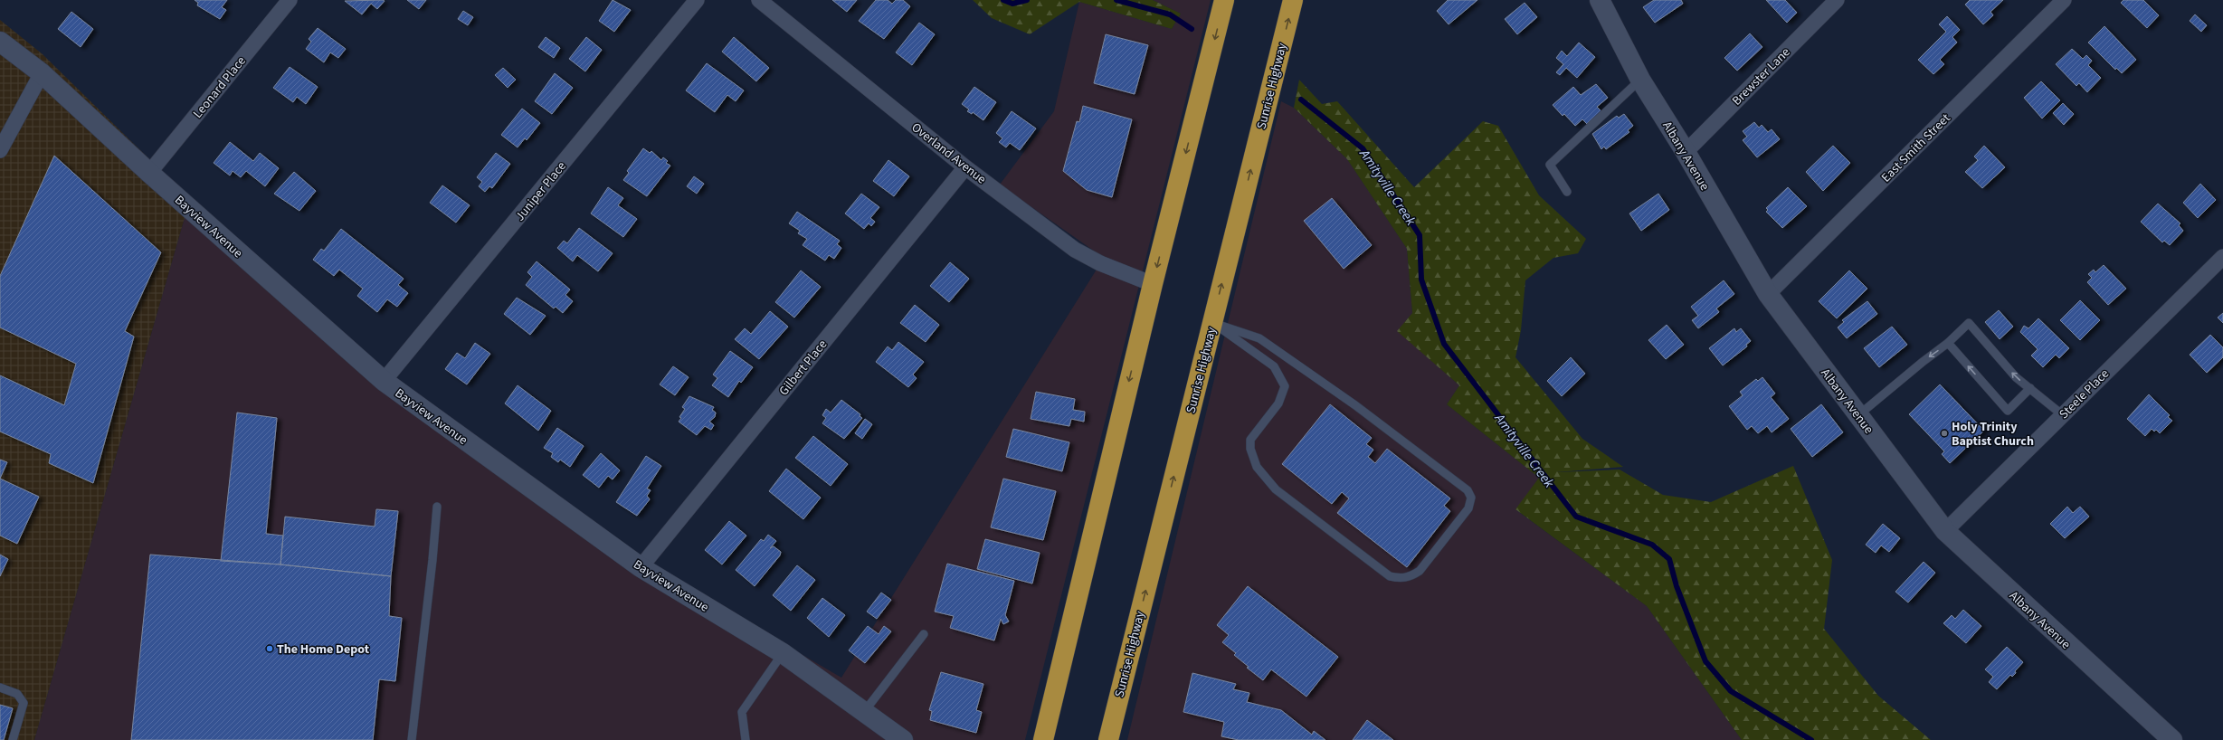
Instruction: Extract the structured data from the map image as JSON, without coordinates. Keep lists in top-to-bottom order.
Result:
{
  "streets": {
    "highway": ["Sunrise Highway"],
    "street": [
      "Brewster Lane",
      "Leonard Place",
      "East Smith Street",
      "Overland Avenue",
      "Albany Avenue",
      "Juniper Place",
      "Bayview Avenue",
      "Gilbert Place",
      "Steele Place"
    ]
  },
  "crossings": [
    ["Brewster Lane", "Albany Avenue"],
    ["Leonard Place", "Bayview Avenue"],
    ["East Smith Street", "Albany Avenue"],
    ["Overland Avenue", "Gilbert Place"],
    ["Albany Avenue", "Steele Place"],
    ["Juniper Place", "Bayview Avenue"],
    ["Bayview Avenue", "Gilbert Place"]
  ],
  "water": ["Amityville Creek"],
  "places": ["Holy Trinity Baptist Church", "The Home Depot"]
}
